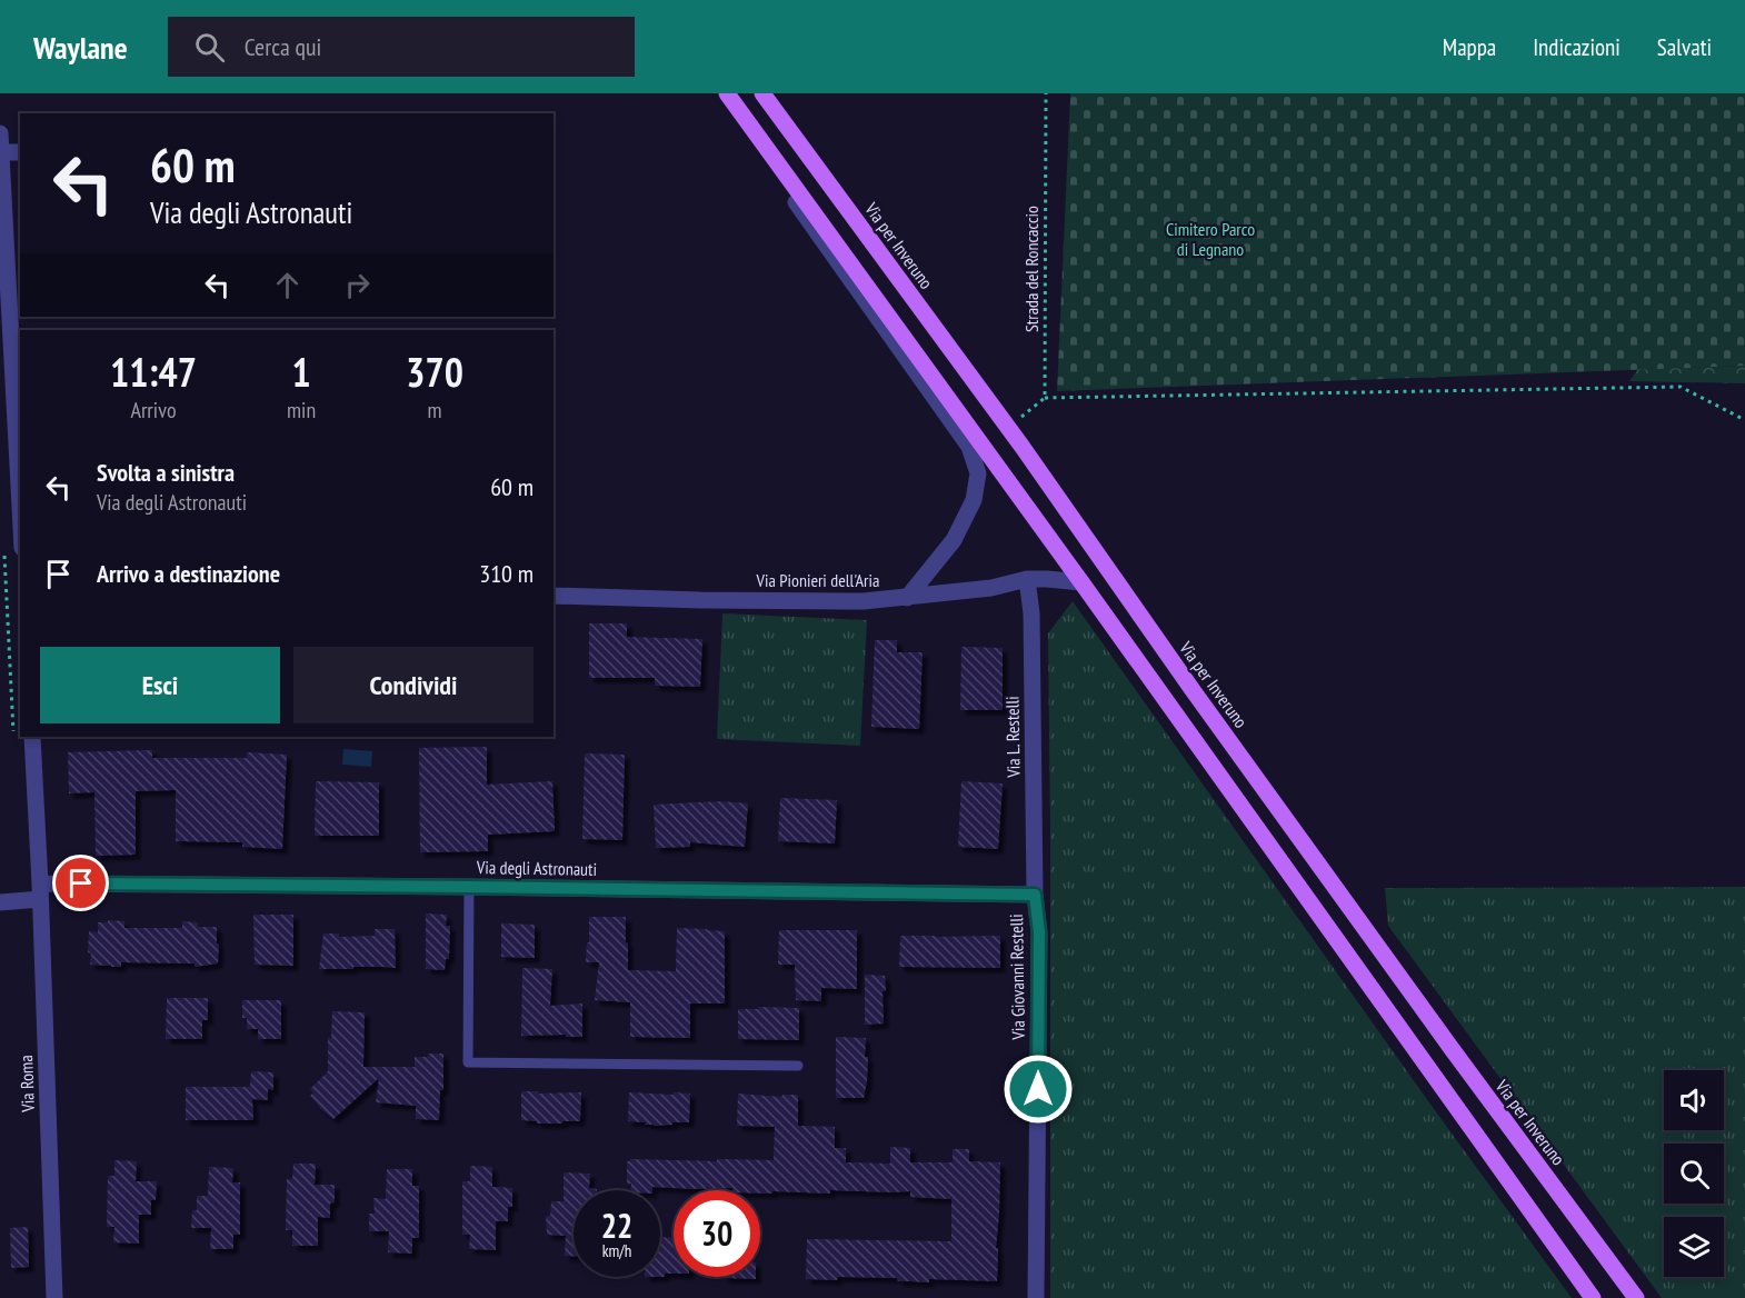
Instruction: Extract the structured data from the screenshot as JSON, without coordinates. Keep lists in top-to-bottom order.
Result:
{
  "streets": {
    "main road": ["Via per Inveruno"],
    "street": [
      "Via Pionieri dell'Aria",
      "Via L. Restelli",
      "Via degli Astronauti",
      "Via Giovanni Restelli",
      "Via Roma"
    ],
    "path": ["Strada del Roncaccio"]
  },
  "crossings": [
    ["Via Pionieri dell'Aria", "Via L. Restelli"],
    ["Via L. Restelli", "Via degli Astronauti"],
    ["Via L. Restelli", "Via Giovanni Restelli"],
    ["Via degli Astronauti", "Via Giovanni Restelli"],
    ["Via degli Astronauti", "Via Roma"]
  ],
  "parks": ["Cimitero Parco di Legnano"],
  "page": {
    "header": "Waylane",
    "search": "Cerca qui",
    "nav": ["Mappa", "Indicazioni", "Salvati"],
    "turn": ["60 m", "Via degli Astronauti"],
    "eta": [
      "11:47",
      "Arrivo",
      "1",
      "min",
      "370",
      "m"
    ],
    "list": [
      {
        "name": "Svolta a sinistra",
        "note": "Via degli Astronauti",
        "value": "60 m"
      },
      {
        "name": "Arrivo a destinazione",
        "value": "310 m"
      }
    ],
    "buttons": ["Esci", "Condividi"],
    "speed": "22 km/h",
    "limit": "30"
  }
}
